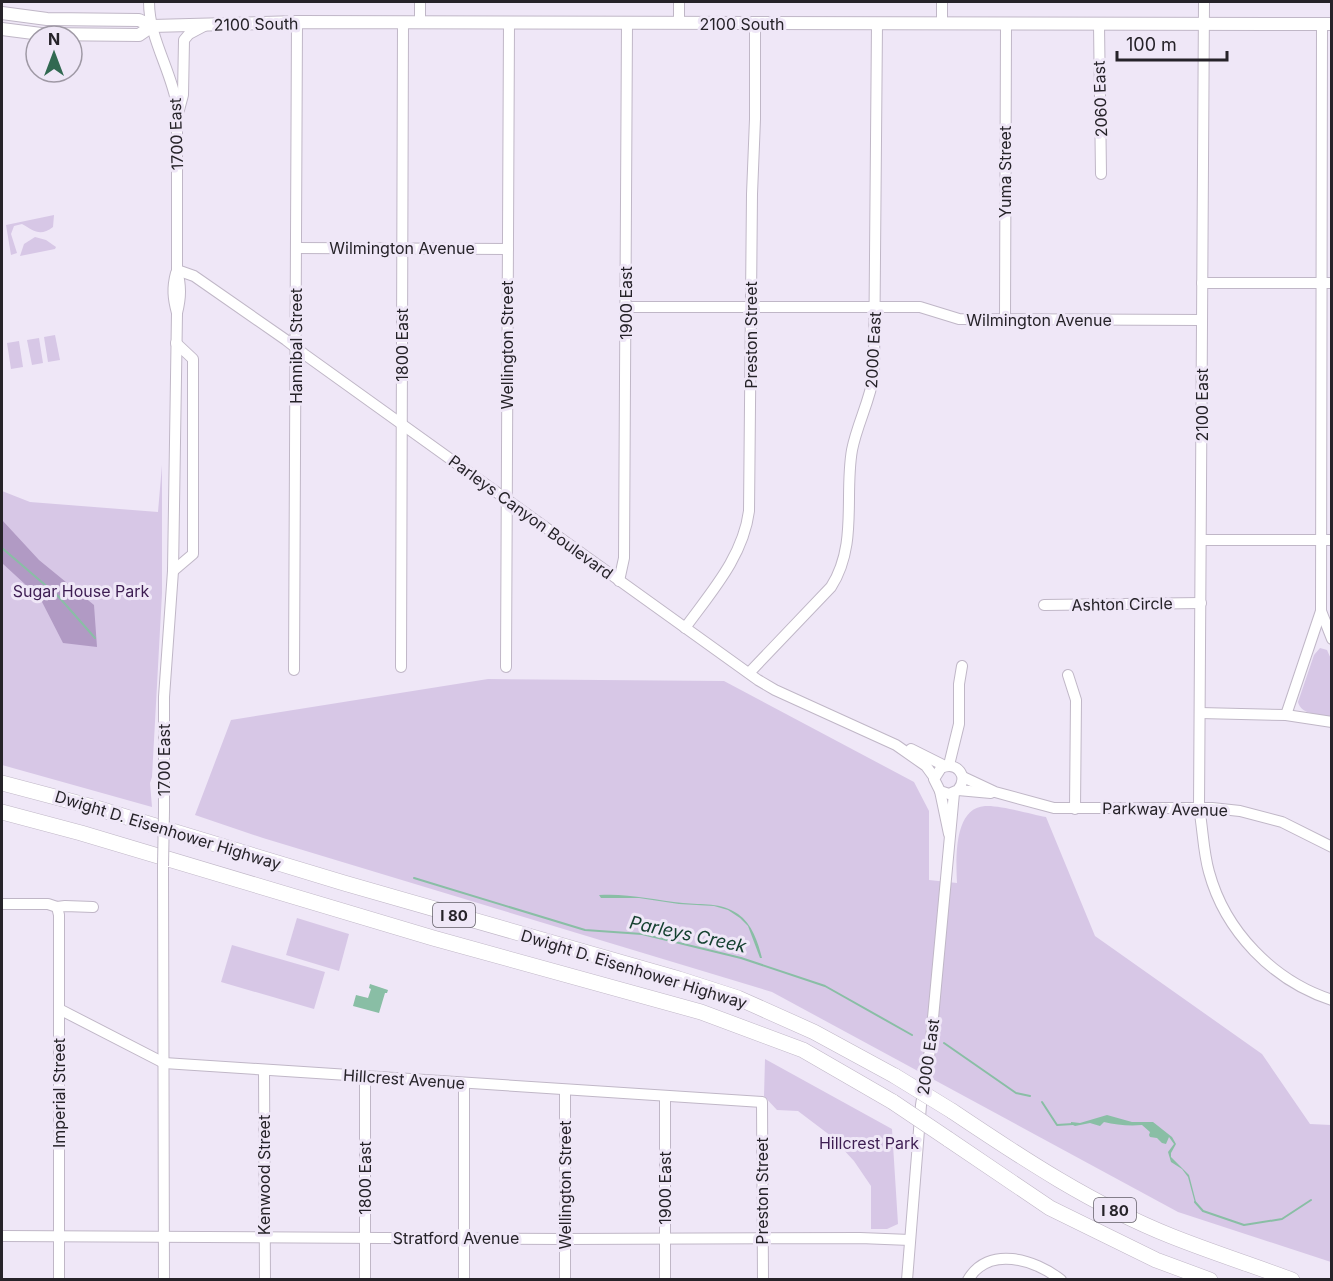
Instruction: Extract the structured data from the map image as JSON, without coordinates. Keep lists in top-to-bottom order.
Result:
{
  "streets": {
    "highway": ["Dwight D. Eisenhower Highway", "I 80"],
    "main road": ["2100 South"],
    "street": [
      "2060 East",
      "1700 East",
      "Yuma Street",
      "Wilmington Avenue",
      "1900 East",
      "Preston Street",
      "1800 East",
      "Wellington Street",
      "Hannibal Street",
      "2000 East",
      "2100 East",
      "Parleys Canyon Boulevard",
      "Ashton Circle",
      "Parkway Avenue",
      "Hillcrest Avenue",
      "Imperial Street",
      "Kenwood Street",
      "Stratford Avenue"
    ]
  },
  "crossings": [
    ["2100 South", "2060 East"],
    ["2100 South", "1700 East"],
    ["2100 South", "Yuma Street"],
    ["2100 South", "1900 East"],
    ["2100 South", "Preston Street"],
    ["2100 South", "1800 East"],
    ["2100 South", "Wellington Street"],
    ["2100 South", "Hannibal Street"],
    ["2100 South", "2000 East"],
    ["2100 South", "2100 East"],
    ["1700 East", "Parleys Canyon Boulevard"],
    ["1700 East", "Hillcrest Avenue"],
    ["1700 East", "Stratford Avenue"],
    ["Yuma Street", "Wilmington Avenue"],
    ["Wilmington Avenue", "1900 East"],
    ["Wilmington Avenue", "Preston Street"],
    ["Wilmington Avenue", "1800 East"],
    ["Wilmington Avenue", "Wellington Street"],
    ["Wilmington Avenue", "Hannibal Street"],
    ["Wilmington Avenue", "2000 East"],
    ["Wilmington Avenue", "2100 East"],
    ["1900 East", "Parleys Canyon Boulevard"],
    ["1900 East", "Hillcrest Avenue"],
    ["1900 East", "Stratford Avenue"],
    ["Preston Street", "Parleys Canyon Boulevard"],
    ["Preston Street", "Hillcrest Avenue"],
    ["Preston Street", "Stratford Avenue"],
    ["1800 East", "Parleys Canyon Boulevard"],
    ["1800 East", "Hillcrest Avenue"],
    ["1800 East", "Stratford Avenue"],
    ["Wellington Street", "Parleys Canyon Boulevard"],
    ["Wellington Street", "Hillcrest Avenue"],
    ["Wellington Street", "Stratford Avenue"],
    ["Hannibal Street", "Parleys Canyon Boulevard"],
    ["2000 East", "Parleys Canyon Boulevard"],
    ["2000 East", "Stratford Avenue"],
    ["2100 East", "Ashton Circle"],
    ["2100 East", "Parkway Avenue"],
    ["Hillcrest Avenue", "Imperial Street"],
    ["Hillcrest Avenue", "Kenwood Street"],
    ["Imperial Street", "Stratford Avenue"],
    ["Kenwood Street", "Stratford Avenue"]
  ],
  "water": ["Parleys Creek"],
  "parks": ["Sugar House Park", "Hillcrest Park"],
  "scale_bar": "100 m",
  "north": "top"
}
